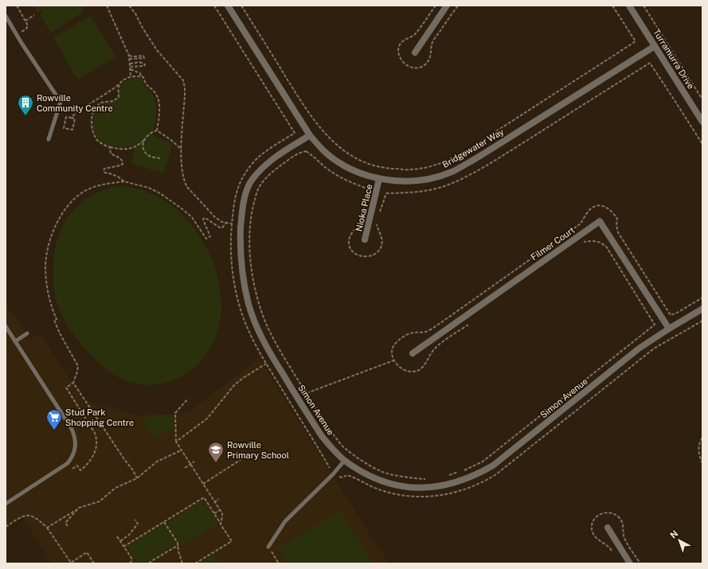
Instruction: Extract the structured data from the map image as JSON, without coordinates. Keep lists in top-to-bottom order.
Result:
{
  "streets": {
    "street": [
      "Turramurra Drive",
      "Bridgewater Way",
      "Nioka Place",
      "Filmer Court",
      "Simon Avenue"
    ]
  },
  "crossings": [
    ["Turramurra Drive", "Bridgewater Way"],
    ["Bridgewater Way", "Nioka Place"],
    ["Bridgewater Way", "Simon Avenue"],
    ["Filmer Court", "Simon Avenue"]
  ],
  "places": {
    "building": ["Rowville Community Centre"],
    "supermarket": ["Stud Park Shopping Centre"],
    "school or university": ["Rowville Primary School"]
  },
  "north": "top left"
}
